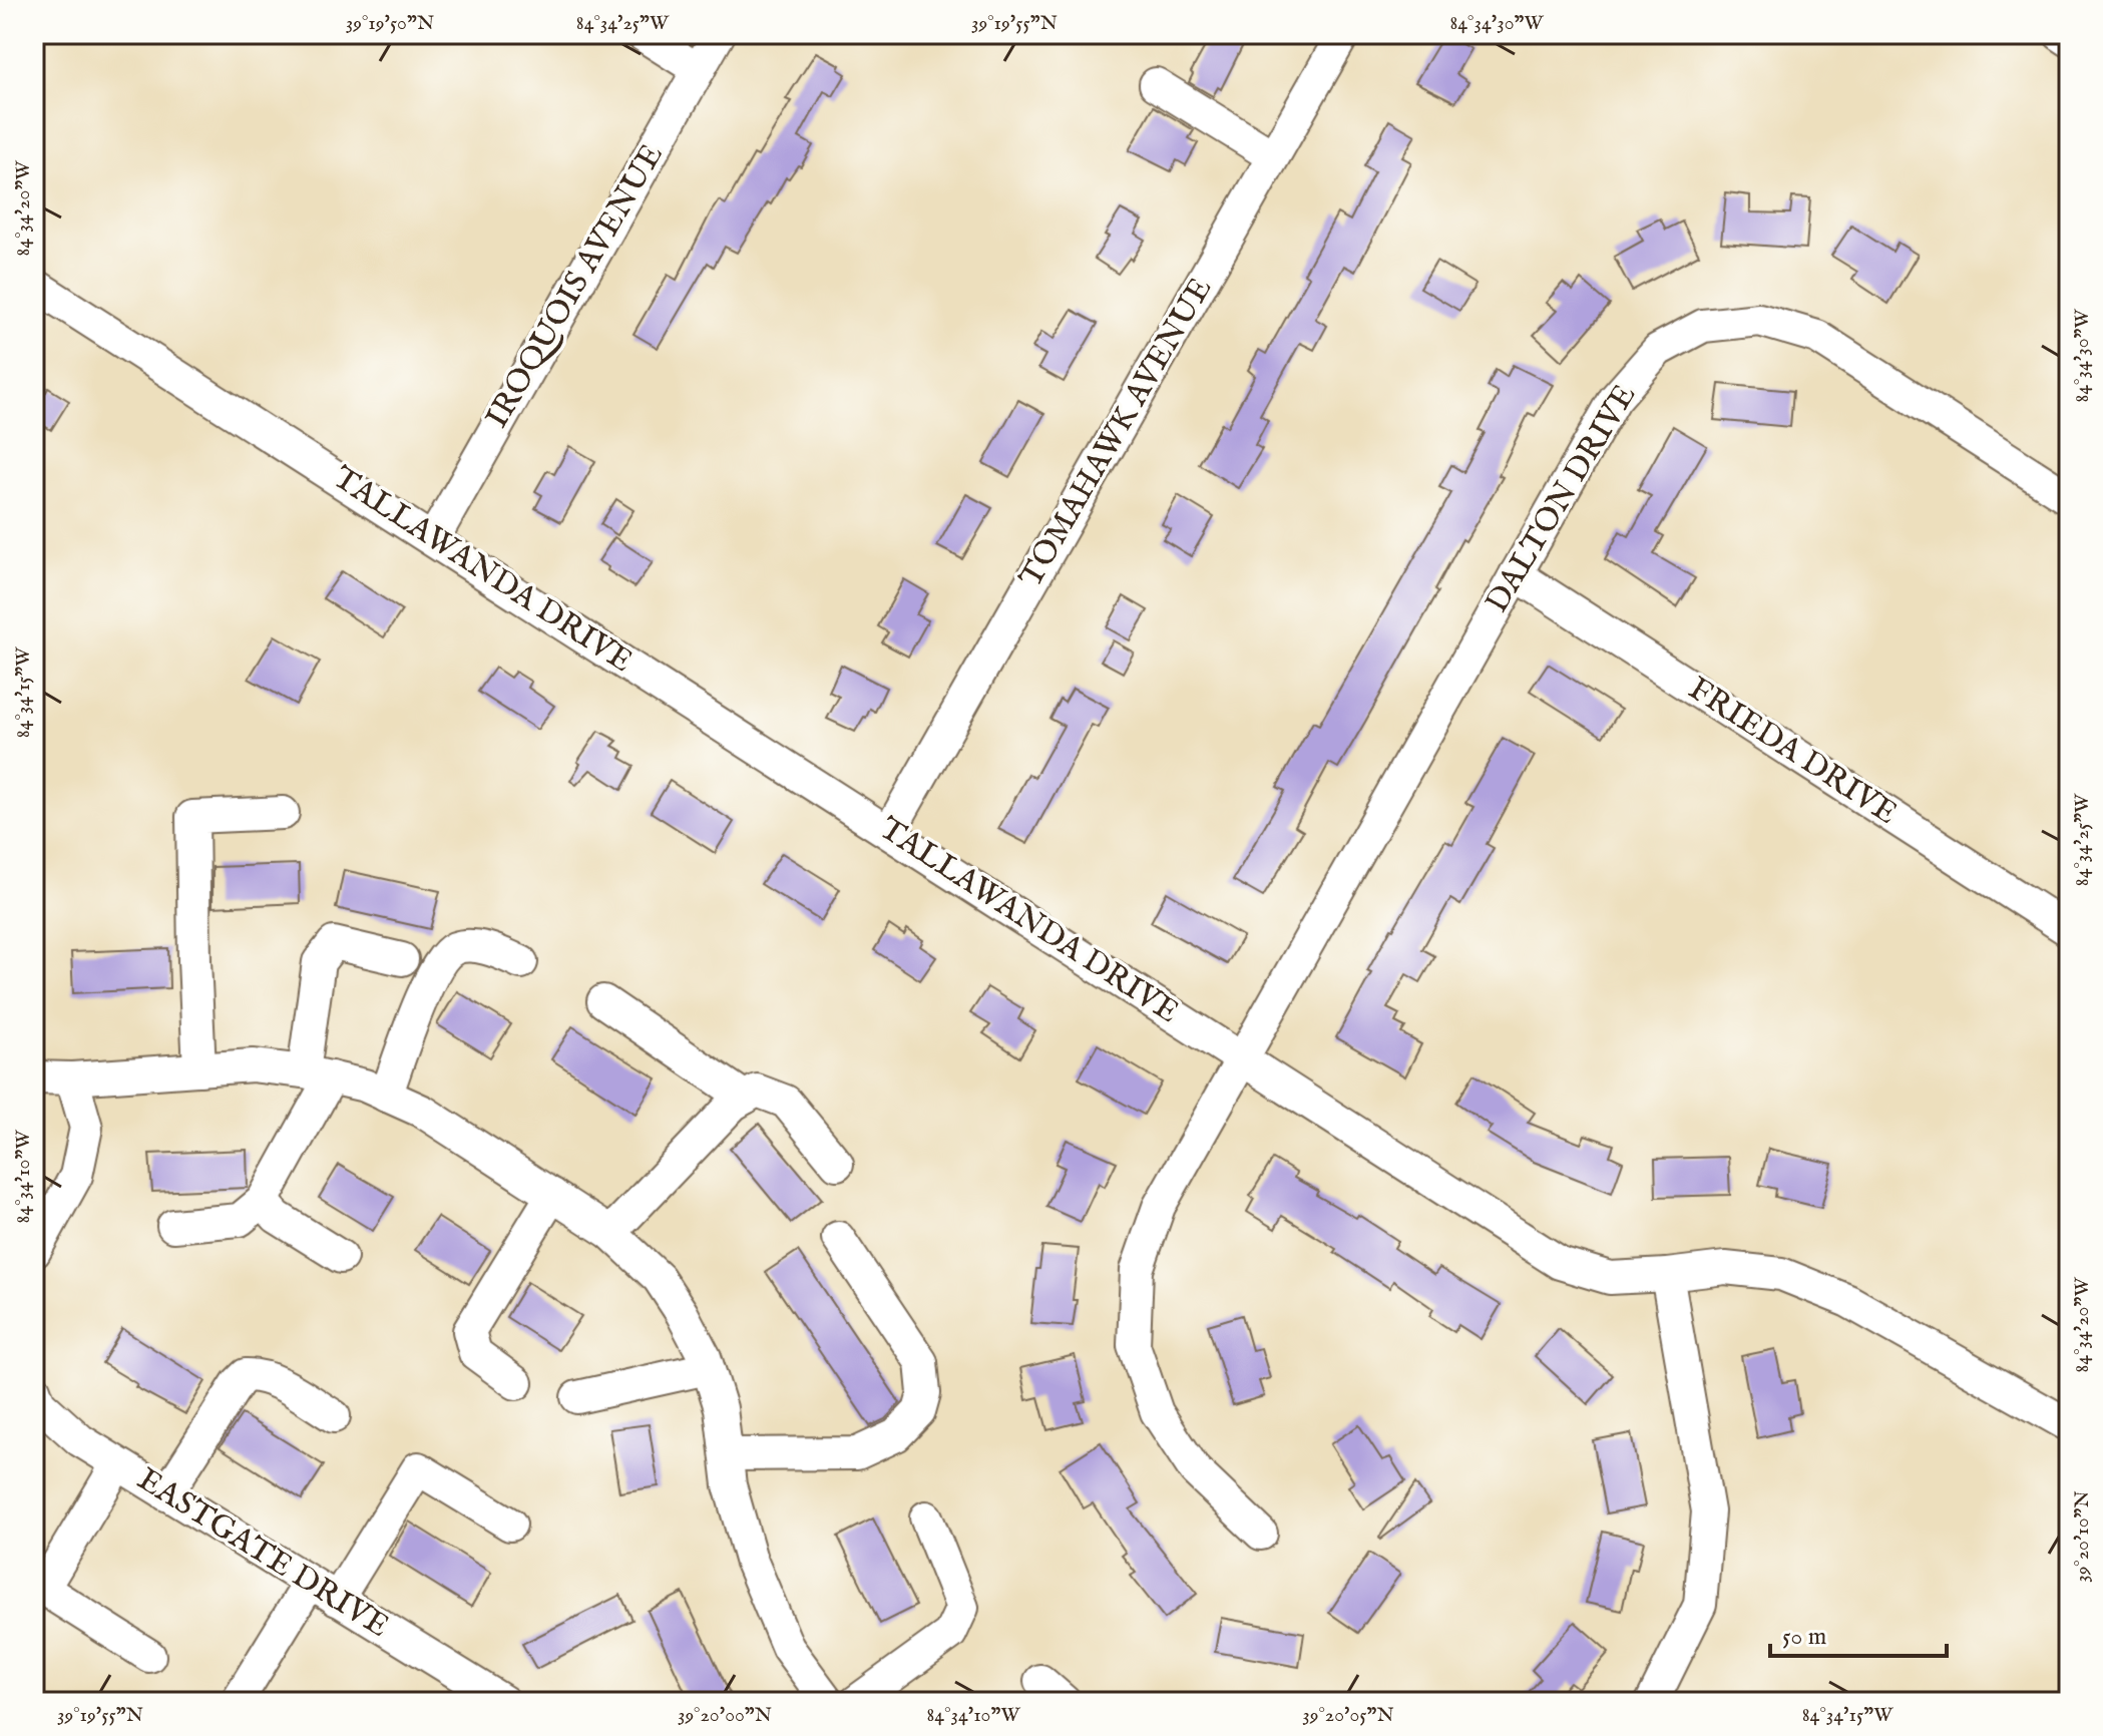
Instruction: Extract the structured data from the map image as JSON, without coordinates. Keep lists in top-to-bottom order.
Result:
{
  "streets": {
    "street": [
      "IROQUOIS AVENUE",
      "TOMAHAWK AVENUE",
      "DALTON DRIVE",
      "TALLAWANDA DRIVE",
      "FRIEDA DRIVE",
      "EASTGATE DRIVE"
    ]
  },
  "crossings": [
    ["IROQUOIS AVENUE", "TALLAWANDA DRIVE"],
    ["TOMAHAWK AVENUE", "TALLAWANDA DRIVE"],
    ["DALTON DRIVE", "TALLAWANDA DRIVE"],
    ["DALTON DRIVE", "FRIEDA DRIVE"]
  ],
  "scale_bar": "50 m",
  "coordinates": [
    "39°19'50\"N",
    "84°34'25\"W",
    "39°19'55\"N",
    "84°34'30\"W",
    "84°34'20\"W",
    "84°34'15\"W",
    "84°34'10\"W",
    "39°20'10\"N",
    "39°20'00\"N",
    "39°20'05\"N"
  ]
}
